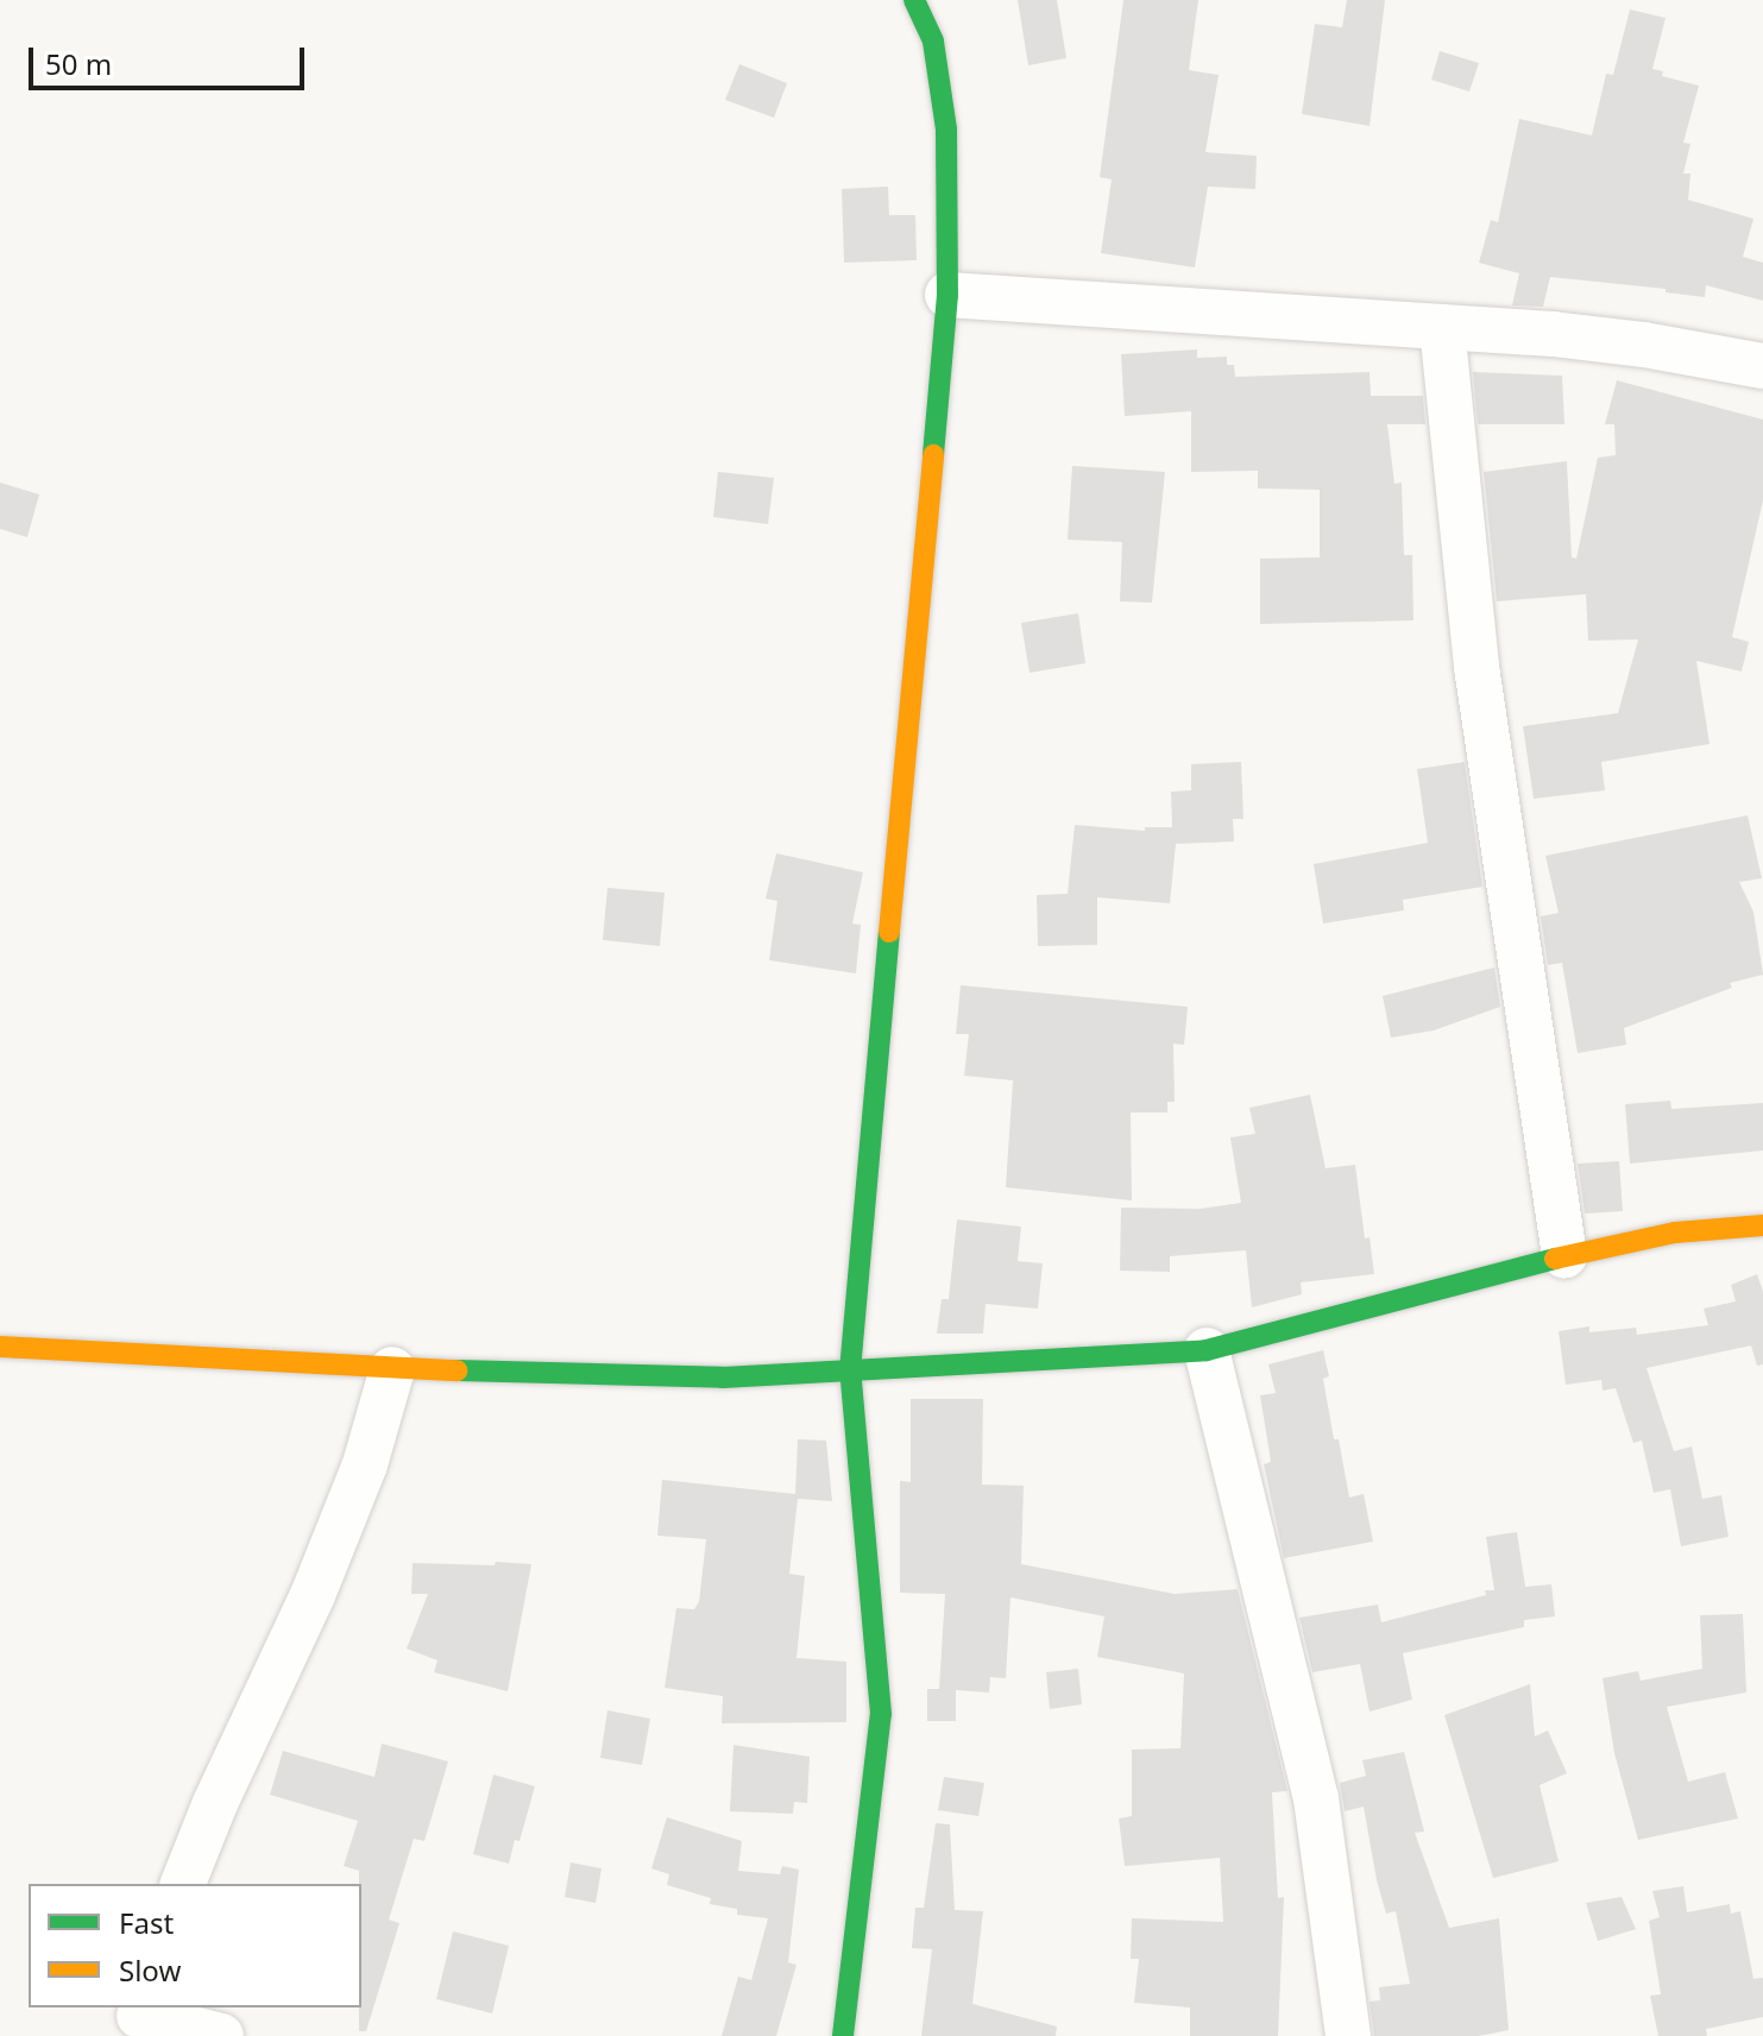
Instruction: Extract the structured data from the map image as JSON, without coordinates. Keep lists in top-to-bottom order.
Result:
{
  "legend": ["Fast", "Slow"],
  "scale_bar": "50 m"
}
